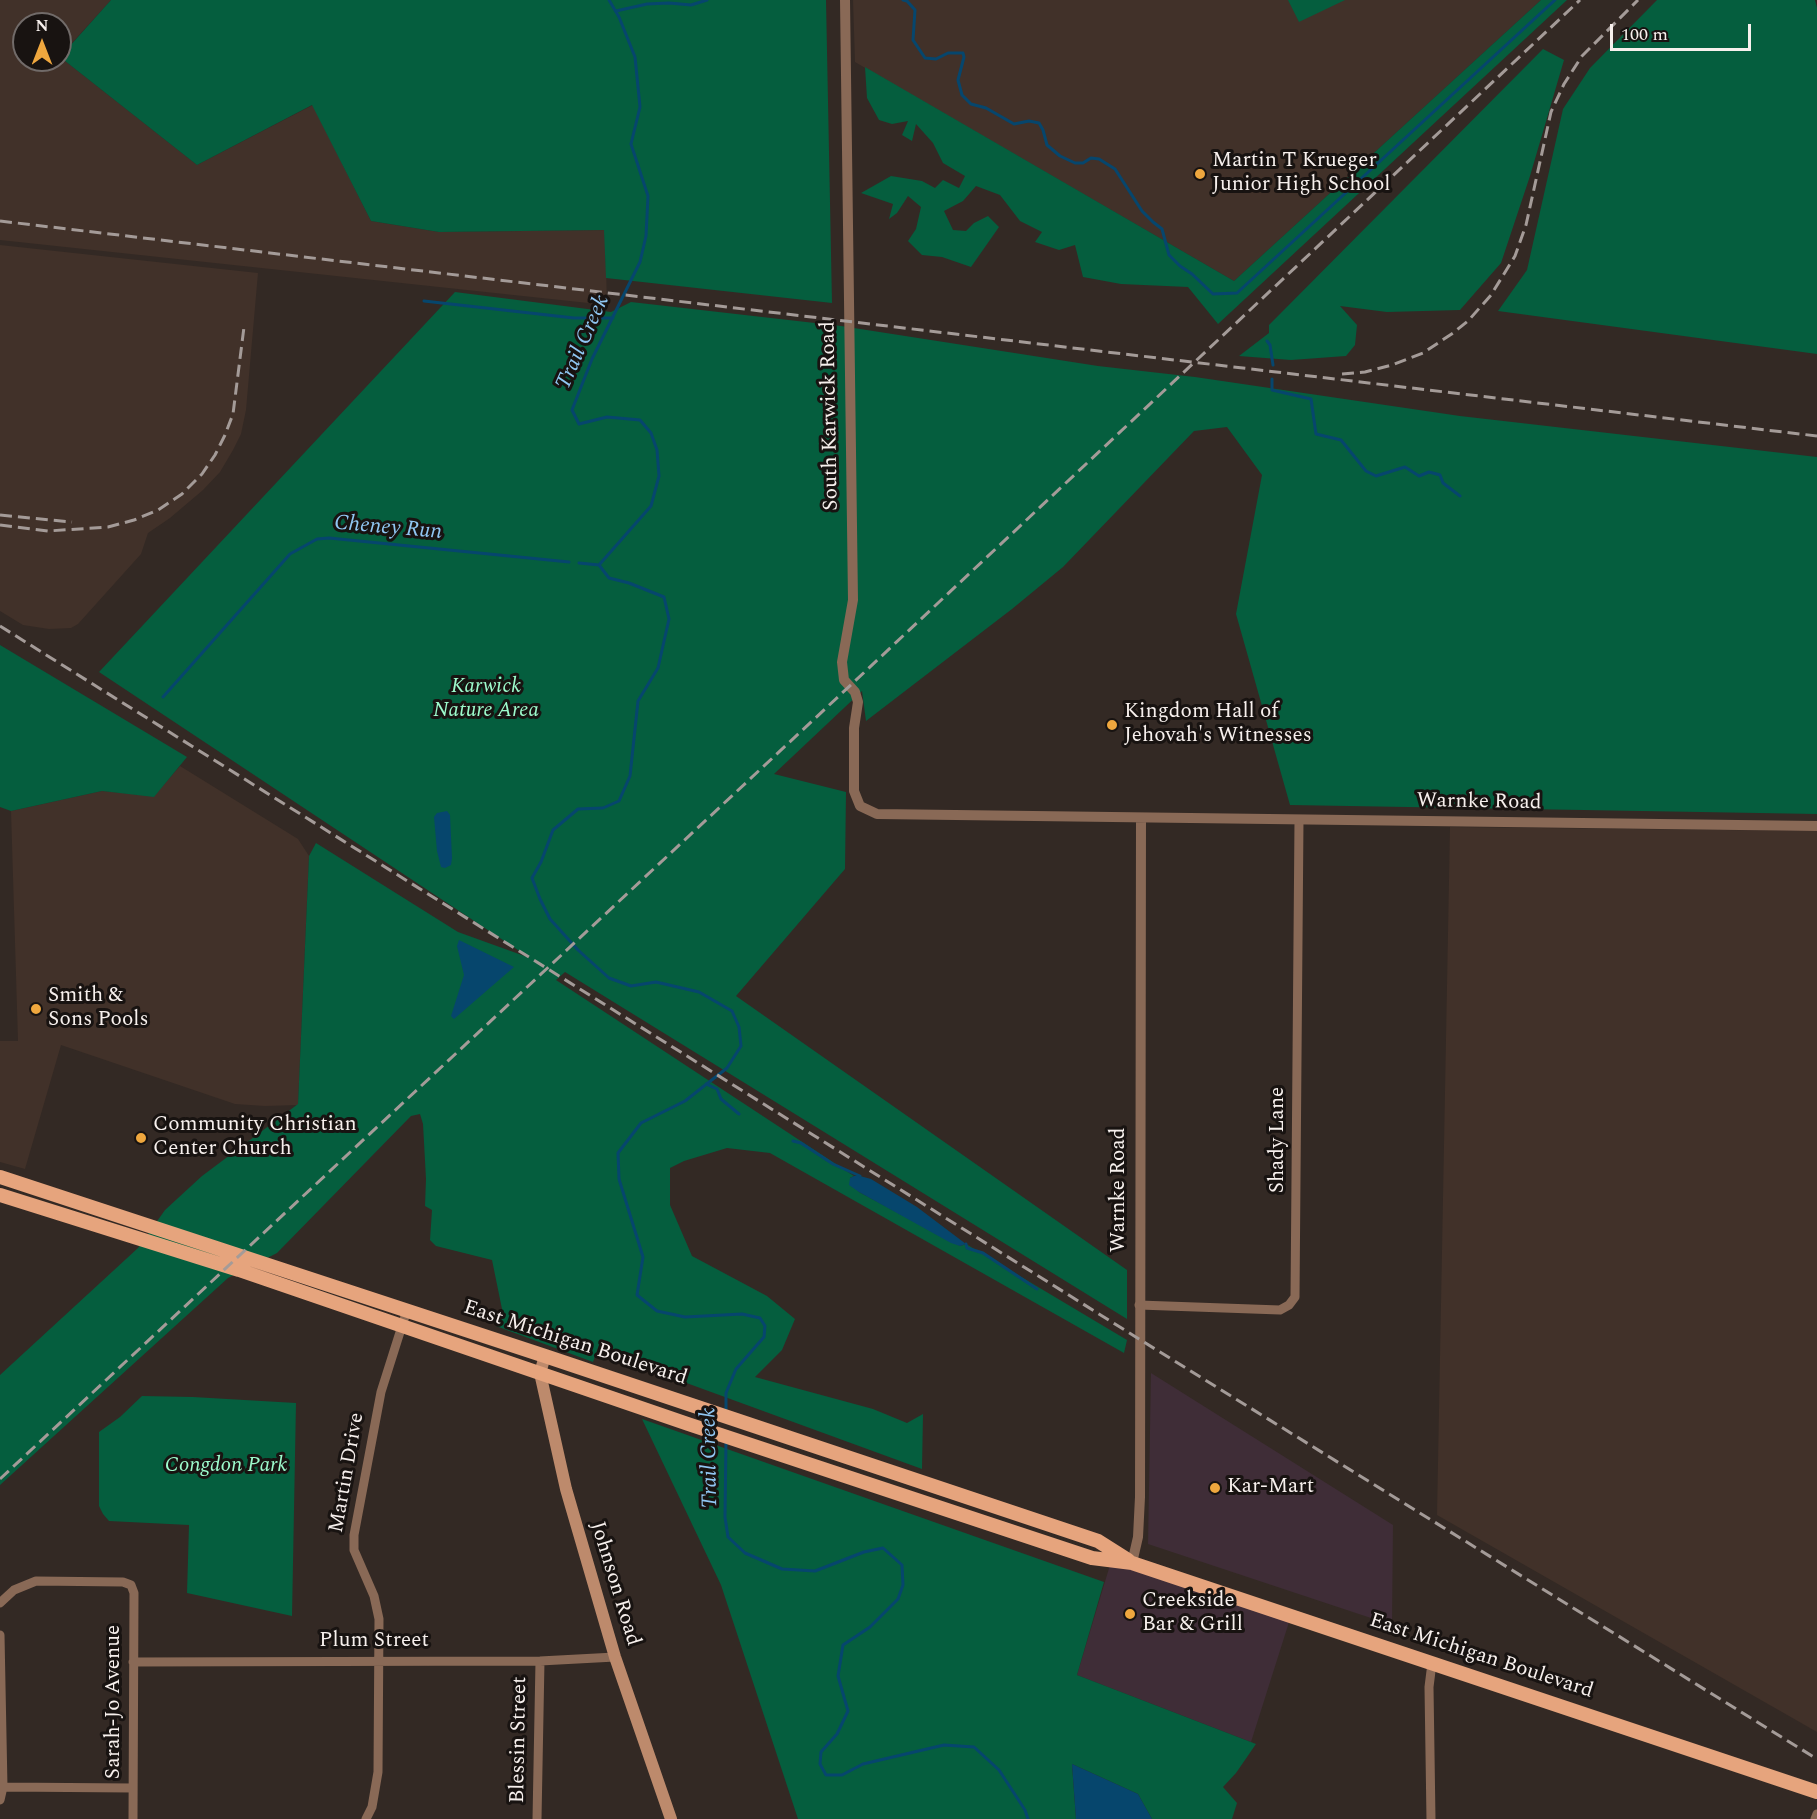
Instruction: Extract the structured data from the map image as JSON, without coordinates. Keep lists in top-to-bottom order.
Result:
{
  "streets": {
    "main road": ["East Michigan Boulevard", "Johnson Road"],
    "street": [
      "South Karwick Road",
      "Warnke Road",
      "Shady Lane",
      "Martin Drive",
      "Plum Street",
      "Sarah-Jo Avenue",
      "Blessin Street"
    ]
  },
  "crossings": [
    ["South Karwick Road", "Warnke Road"],
    ["Warnke Road", "Shady Lane"],
    ["Warnke Road", "East Michigan Boulevard"],
    ["East Michigan Boulevard", "Martin Drive"],
    ["East Michigan Boulevard", "Johnson Road"],
    ["Martin Drive", "Plum Street"],
    ["Johnson Road", "Plum Street"],
    ["Plum Street", "Sarah-Jo Avenue"],
    ["Plum Street", "Blessin Street"]
  ],
  "water": ["Trail Creek", "Cheney Run"],
  "parks": ["Karwick Nature Area", "Congdon Park"],
  "places": [
    "Martin T Krueger Junior High School",
    "Kingdom Hall of Jehovah's Witnesses",
    "Smith & Sons Pools",
    "Community Christian Center Church",
    "Kar-Mart",
    "Creekside Bar & Grill"
  ],
  "scale_bar": "100 m",
  "north": "top"
}
